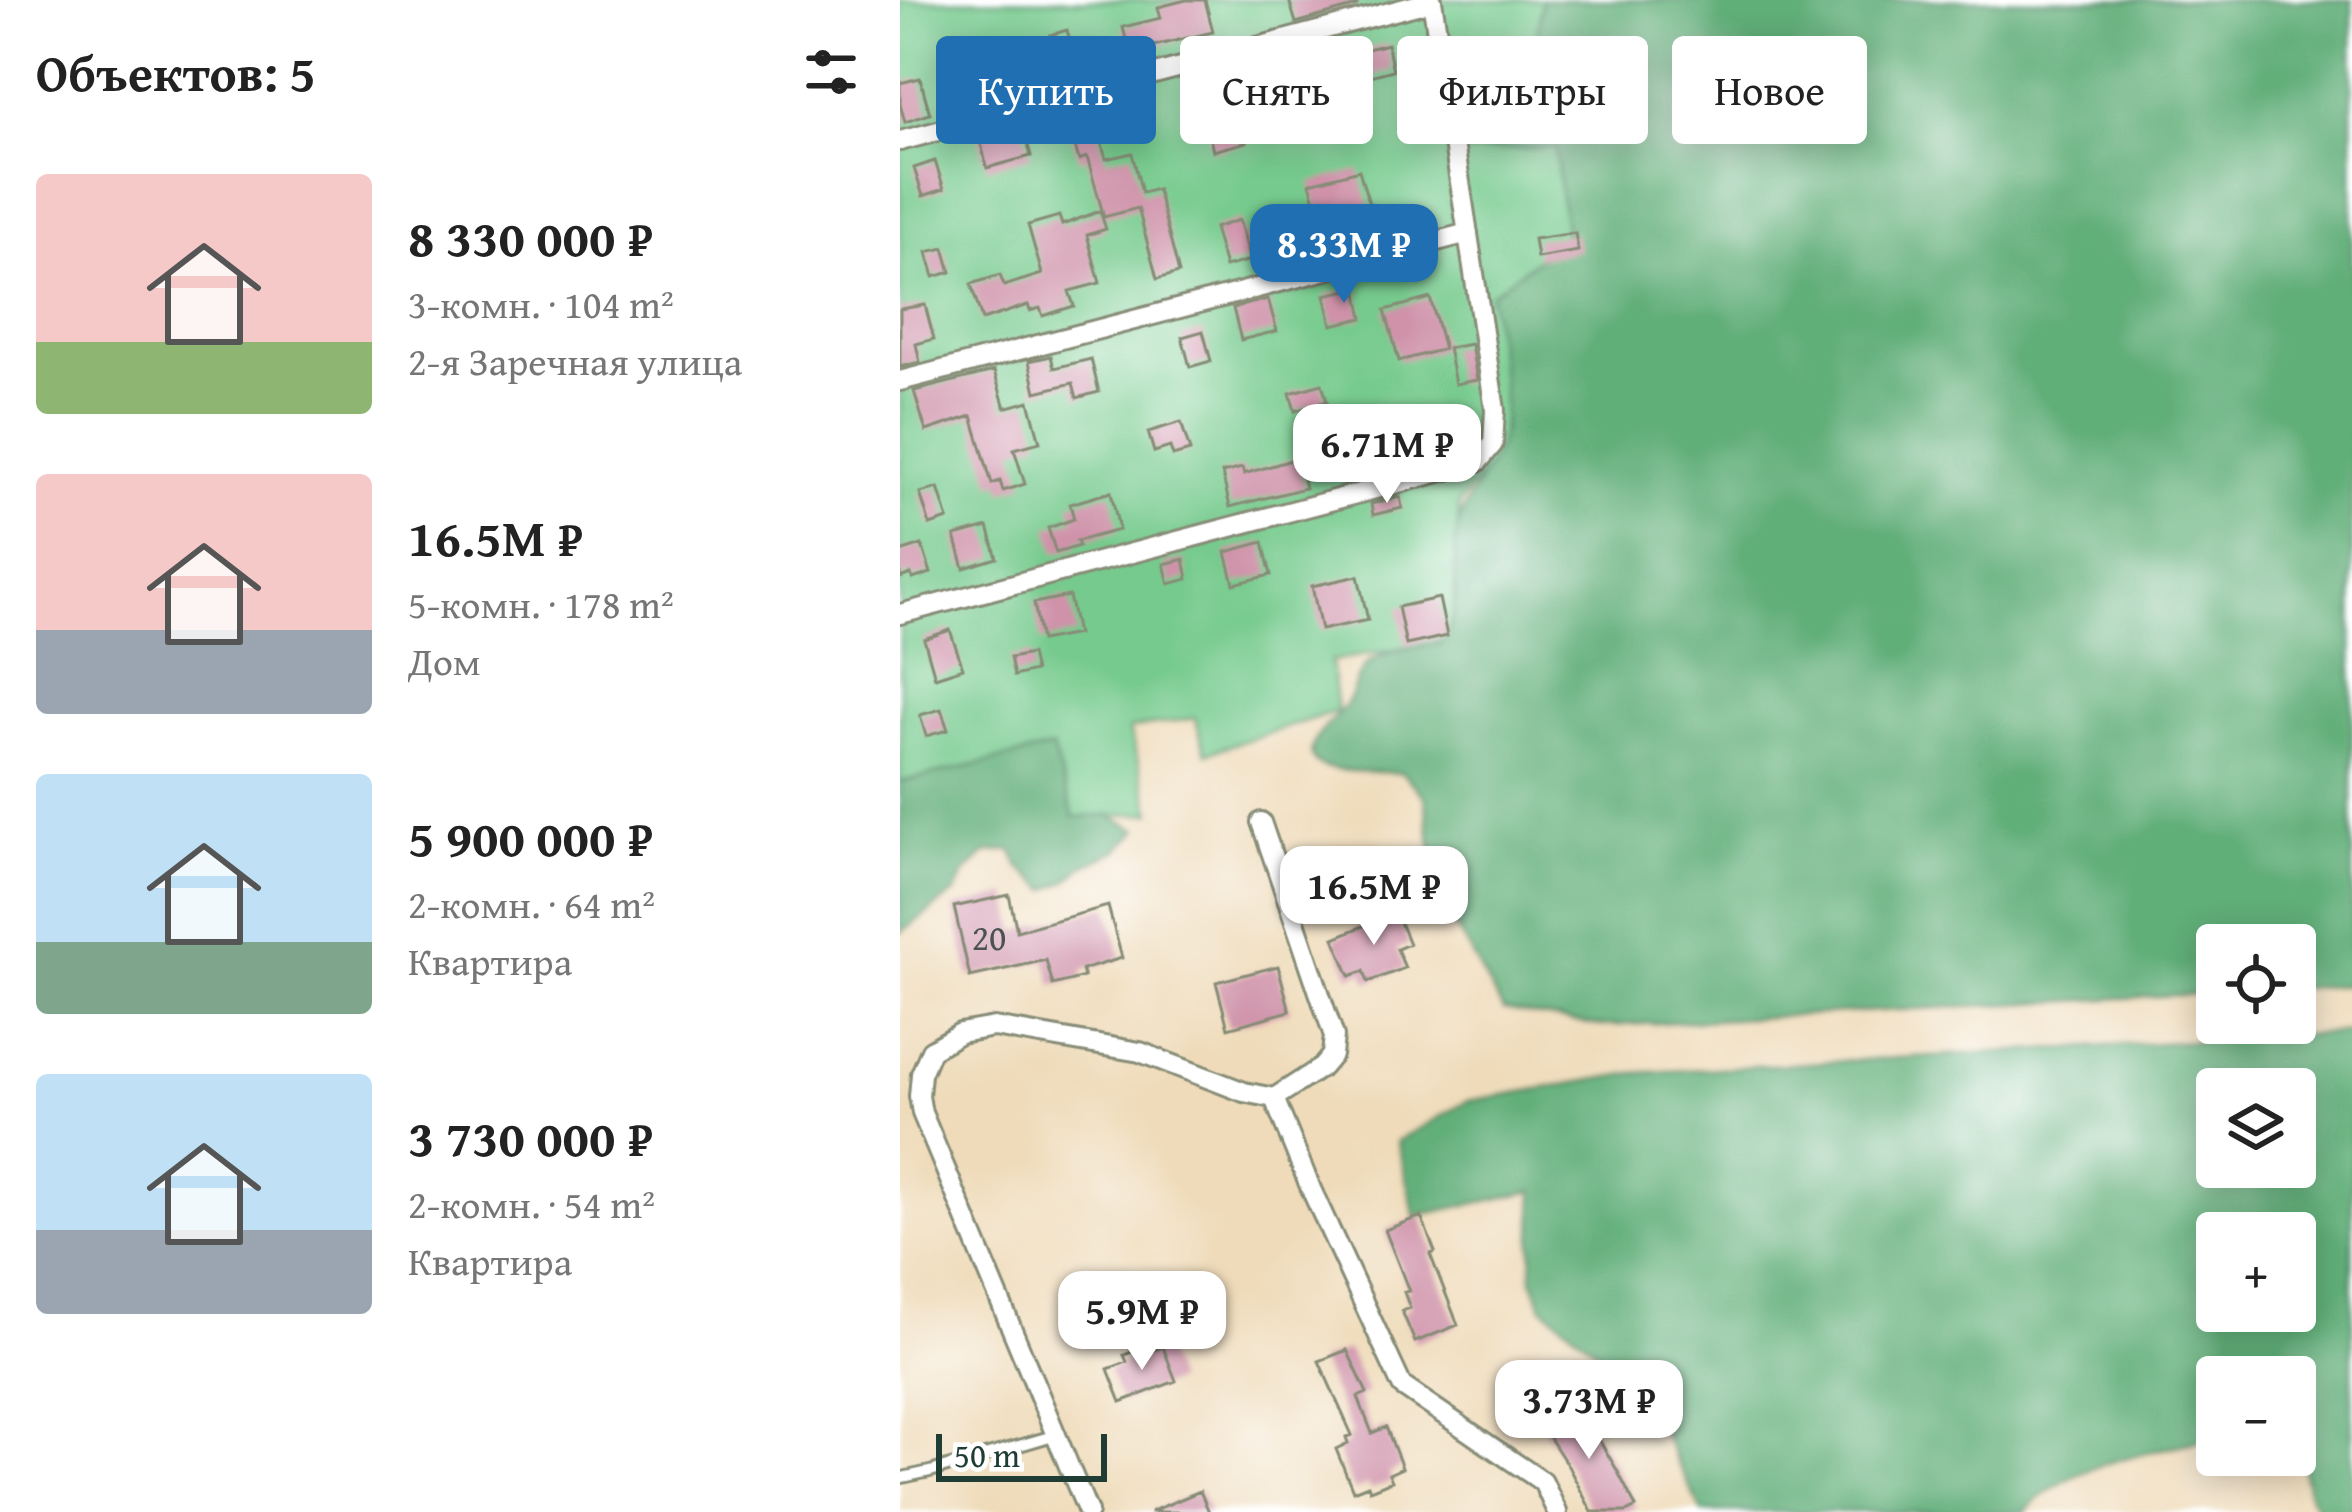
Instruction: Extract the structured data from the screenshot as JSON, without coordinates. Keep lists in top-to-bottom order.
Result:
{
  "house_numbers": ["20"],
  "scale_bar": "50 m",
  "page": {
    "heading": "Объектов: 5",
    "chip": [
      "Купить",
      "Снять",
      "Фильтры",
      "Новое"
    ],
    "list": [
      {
        "name": "8 330 000 ₽",
        "note": "3-комн. · 104 m² · 2-я Заречная улица"
      },
      {
        "name": "16.5M ₽",
        "note": "5-комн. · 178 m² · Дом"
      },
      {
        "name": "5 900 000 ₽",
        "note": "2-комн. · 64 m² · Квартира"
      },
      {
        "name": "3 730 000 ₽",
        "note": "2-комн. · 54 m² · Квартира"
      }
    ],
    "price": [
      "8.33M ₽",
      "6.71M ₽",
      "16.5M ₽",
      "5.9M ₽",
      "3.73M ₽"
    ],
    "map_buttons": ["+", "−"],
    "scale": "50 m"
  }
}
